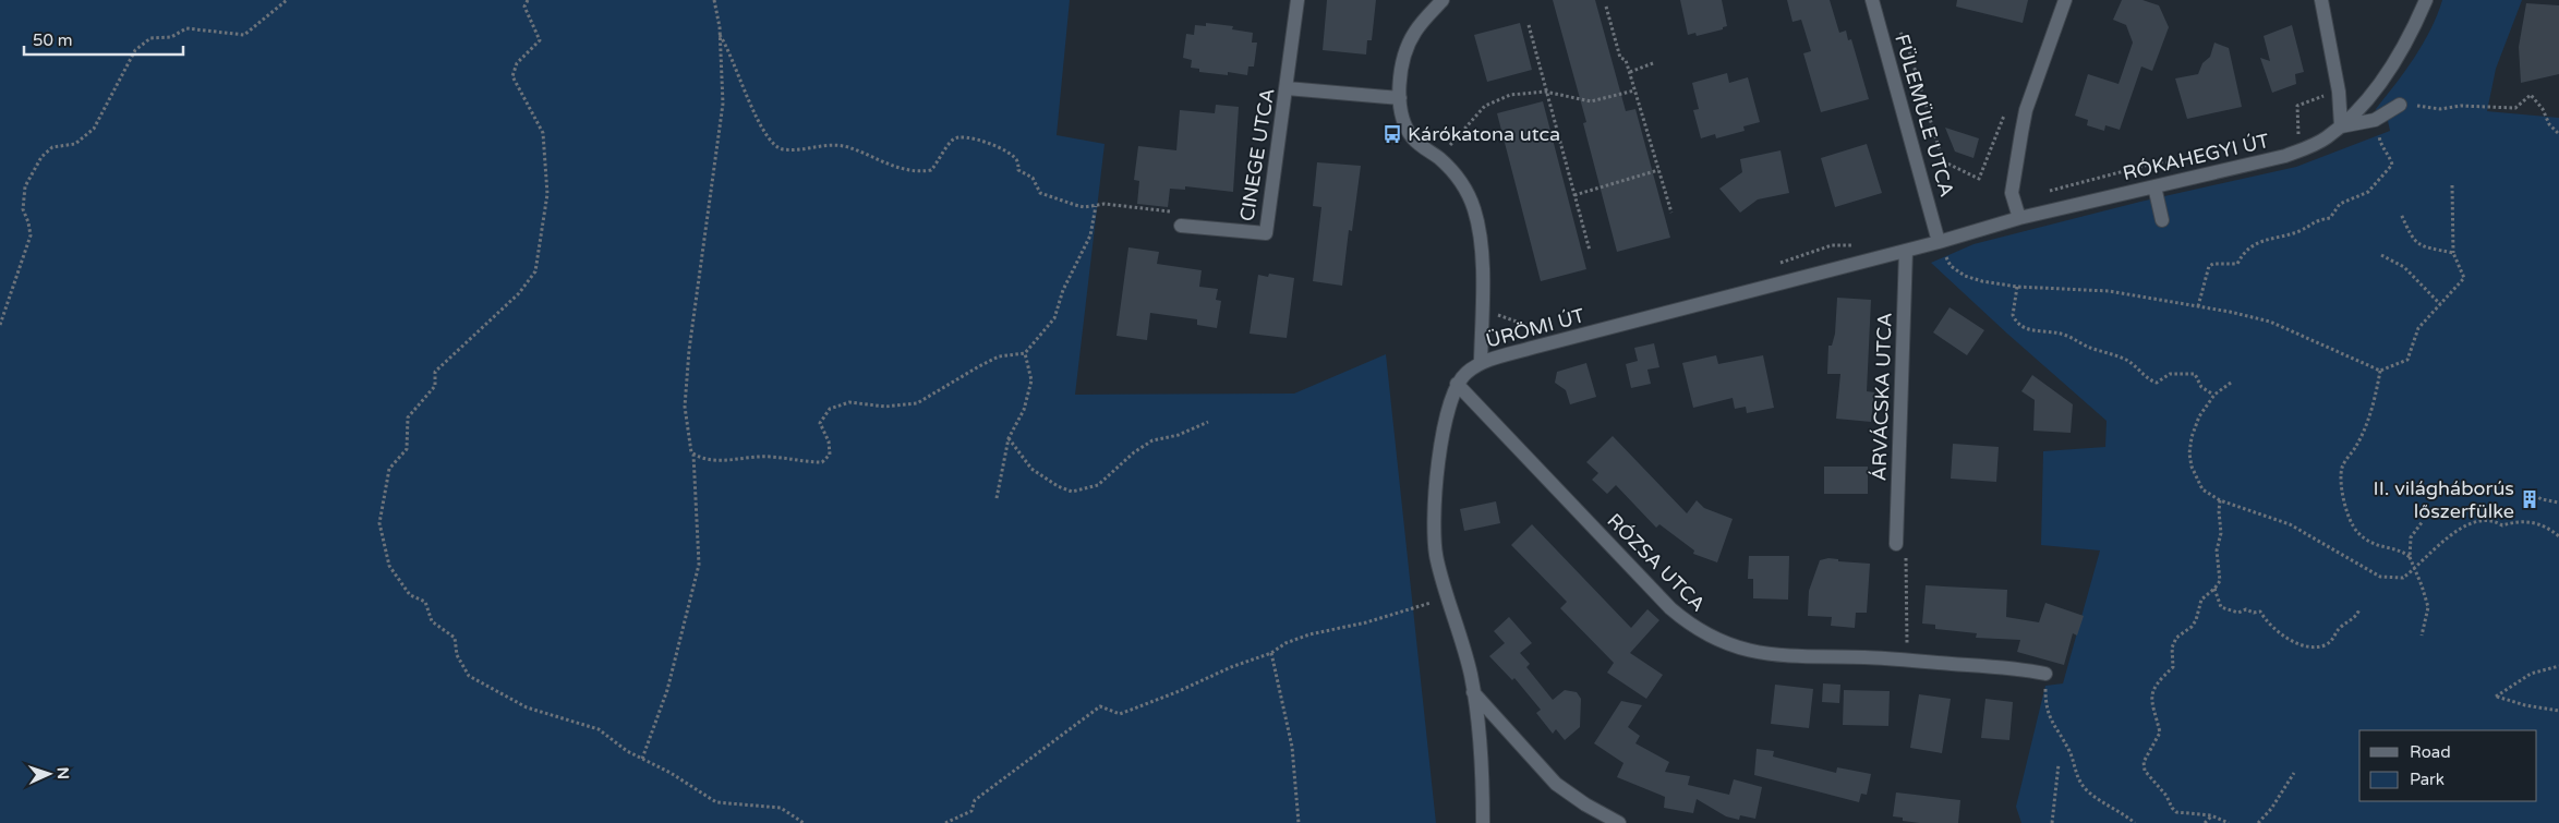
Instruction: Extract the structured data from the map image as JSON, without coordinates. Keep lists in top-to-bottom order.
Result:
{
  "streets": {
    "street": [
      "FÜLEMÜLE UTCA",
      "CINEGE UTCA",
      "RÓKAHEGYI ÚT",
      "ÜRÖMI ÚT",
      "ÁRVÁCSKA UTCA",
      "RÓZSA UTCA"
    ]
  },
  "crossings": [
    ["FÜLEMÜLE UTCA", "RÓKAHEGYI ÚT"],
    ["RÓKAHEGYI ÚT", "ÜRÖMI ÚT"],
    ["RÓKAHEGYI ÚT", "ÁRVÁCSKA UTCA"],
    ["ÜRÖMI ÚT", "ÁRVÁCSKA UTCA"],
    ["ÜRÖMI ÚT", "RÓZSA UTCA"]
  ],
  "places": {
    "bus stop": ["Kárókatona utca"],
    "building": ["II. világháborús lőszerfülke"]
  },
  "legend": ["Road", "Park"],
  "scale_bar": "50 m",
  "north": "right"
}
